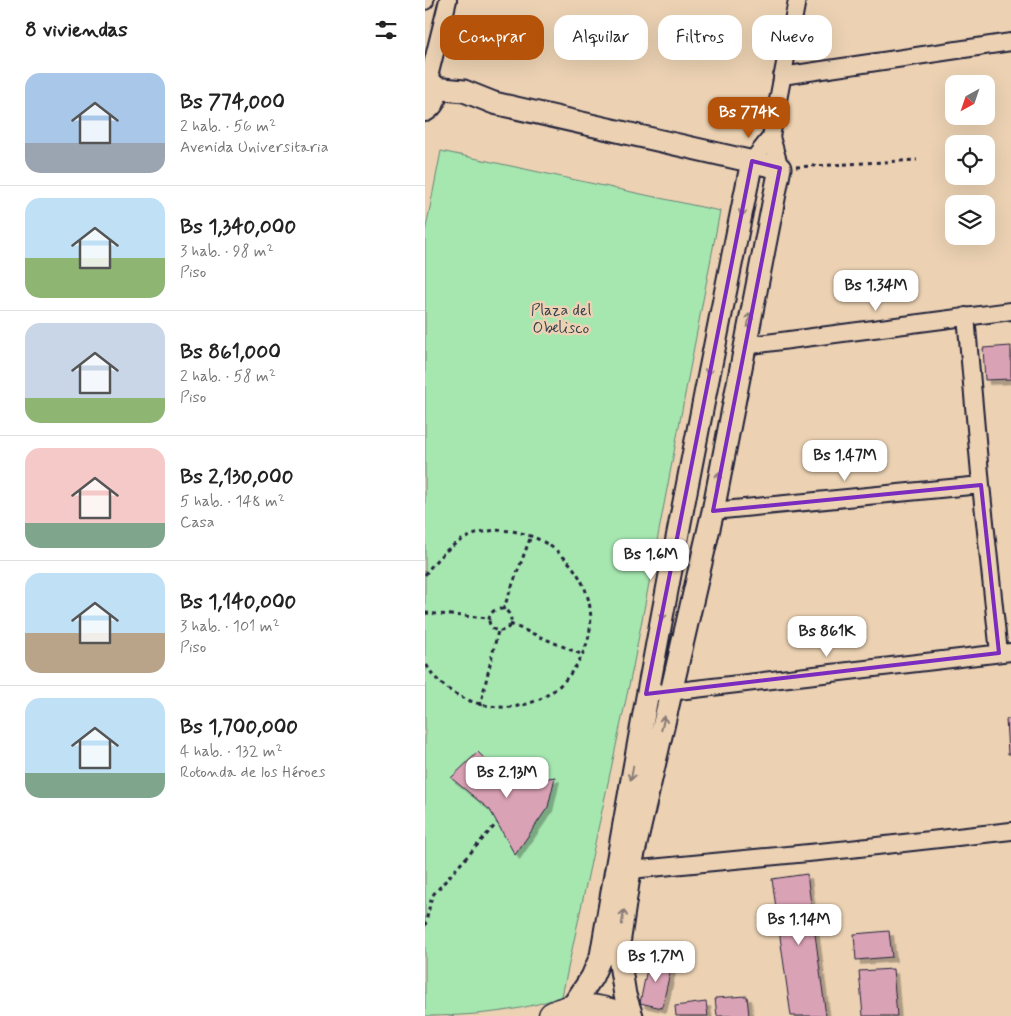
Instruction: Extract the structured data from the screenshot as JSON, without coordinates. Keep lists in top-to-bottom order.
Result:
{
  "parks": ["Plaza del Obelisco"],
  "north": "bottom left",
  "page": {
    "heading": "8 viviendas",
    "chip": [
      "Comprar",
      "Alquilar",
      "Filtros",
      "Nuevo"
    ],
    "list": [
      {
        "name": "Bs 774,000",
        "note": "2 hab. · 56 m² · Avenida Universitaria"
      },
      {
        "name": "Bs 1,340,000",
        "note": "3 hab. · 98 m² · Piso"
      },
      {
        "name": "Bs 861,000",
        "note": "2 hab. · 58 m² · Piso"
      },
      {
        "name": "Bs 2,130,000",
        "note": "5 hab. · 148 m² · Casa"
      },
      {
        "name": "Bs 1,140,000",
        "note": "3 hab. · 101 m² · Piso"
      },
      {
        "name": "Bs 1,700,000",
        "note": "4 hab. · 132 m² · Rotonda de los Héroes"
      }
    ],
    "price": [
      "Bs 774K",
      "Bs 1.34M",
      "Bs 1.47M",
      "Bs 1.6M",
      "Bs 861K",
      "Bs 2.13M",
      "Bs 1.14M",
      "Bs 1.7M"
    ]
  }
}
